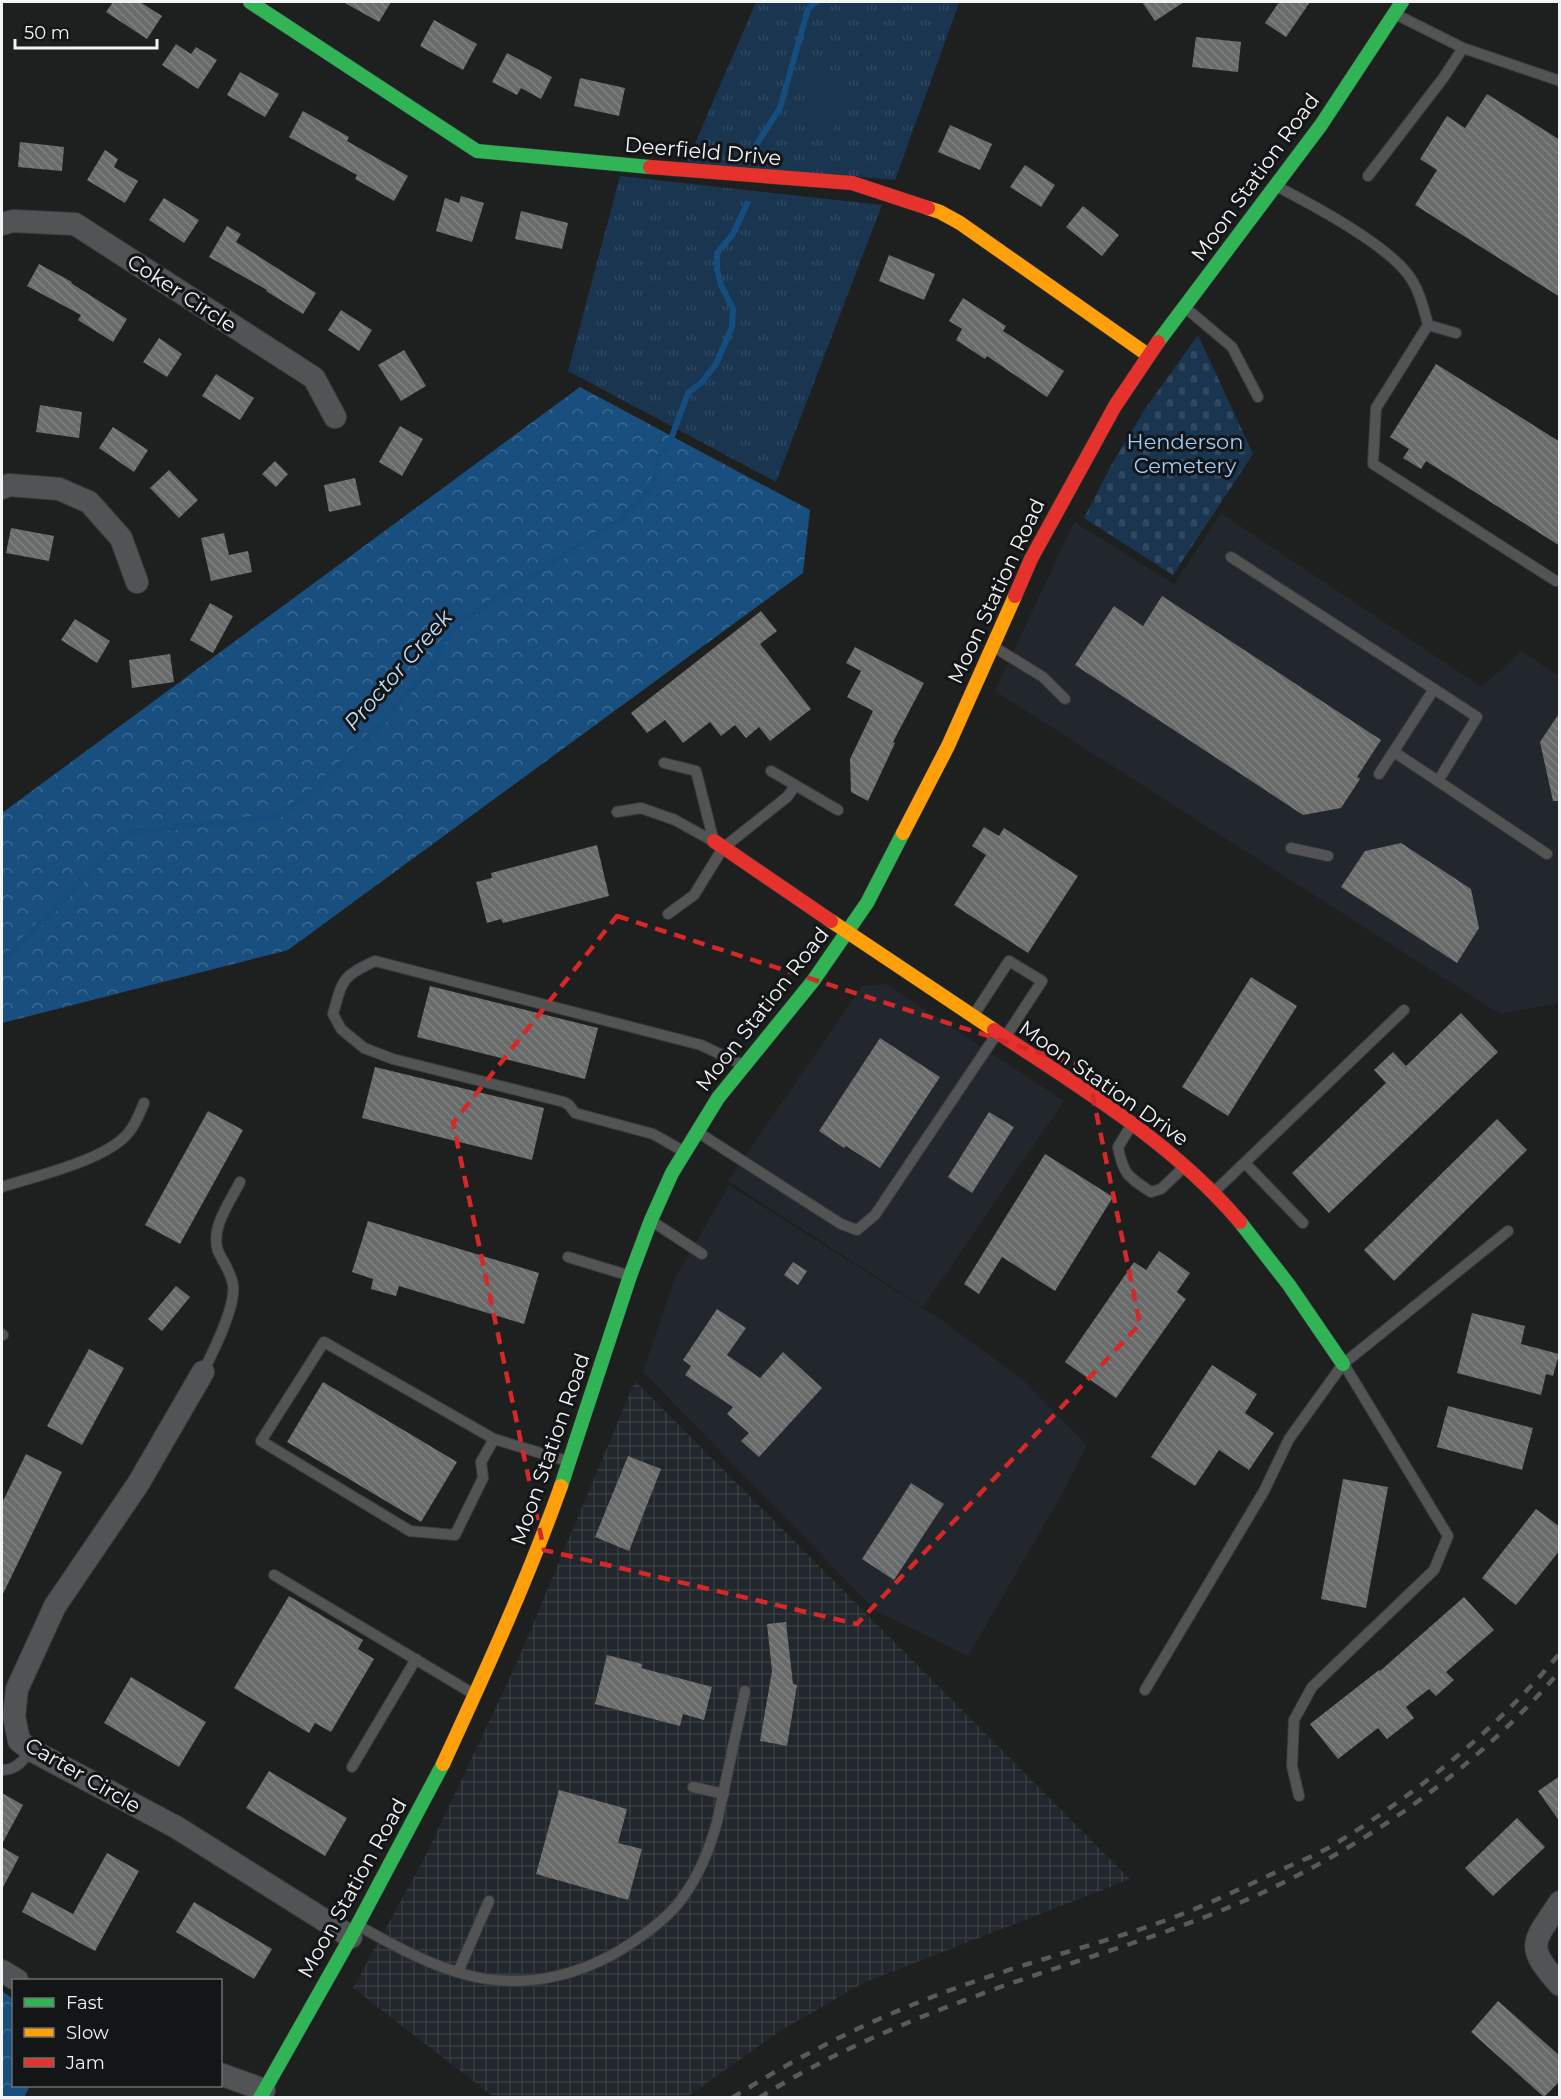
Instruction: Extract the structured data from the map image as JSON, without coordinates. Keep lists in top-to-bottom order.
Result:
{
  "streets": {
    "street": [
      "Deerfield Drive",
      "Moon Station Road",
      "Coker Circle",
      "Moon Station Drive",
      "Carter Circle"
    ]
  },
  "crossings": [
    ["Deerfield Drive", "Moon Station Road"],
    ["Moon Station Road", "Moon Station Drive"],
    ["Moon Station Road", "Carter Circle"]
  ],
  "water": ["Proctor Creek"],
  "parks": ["Henderson Cemetery"],
  "legend": ["Fast", "Slow", "Jam"],
  "scale_bar": "50 m"
}
